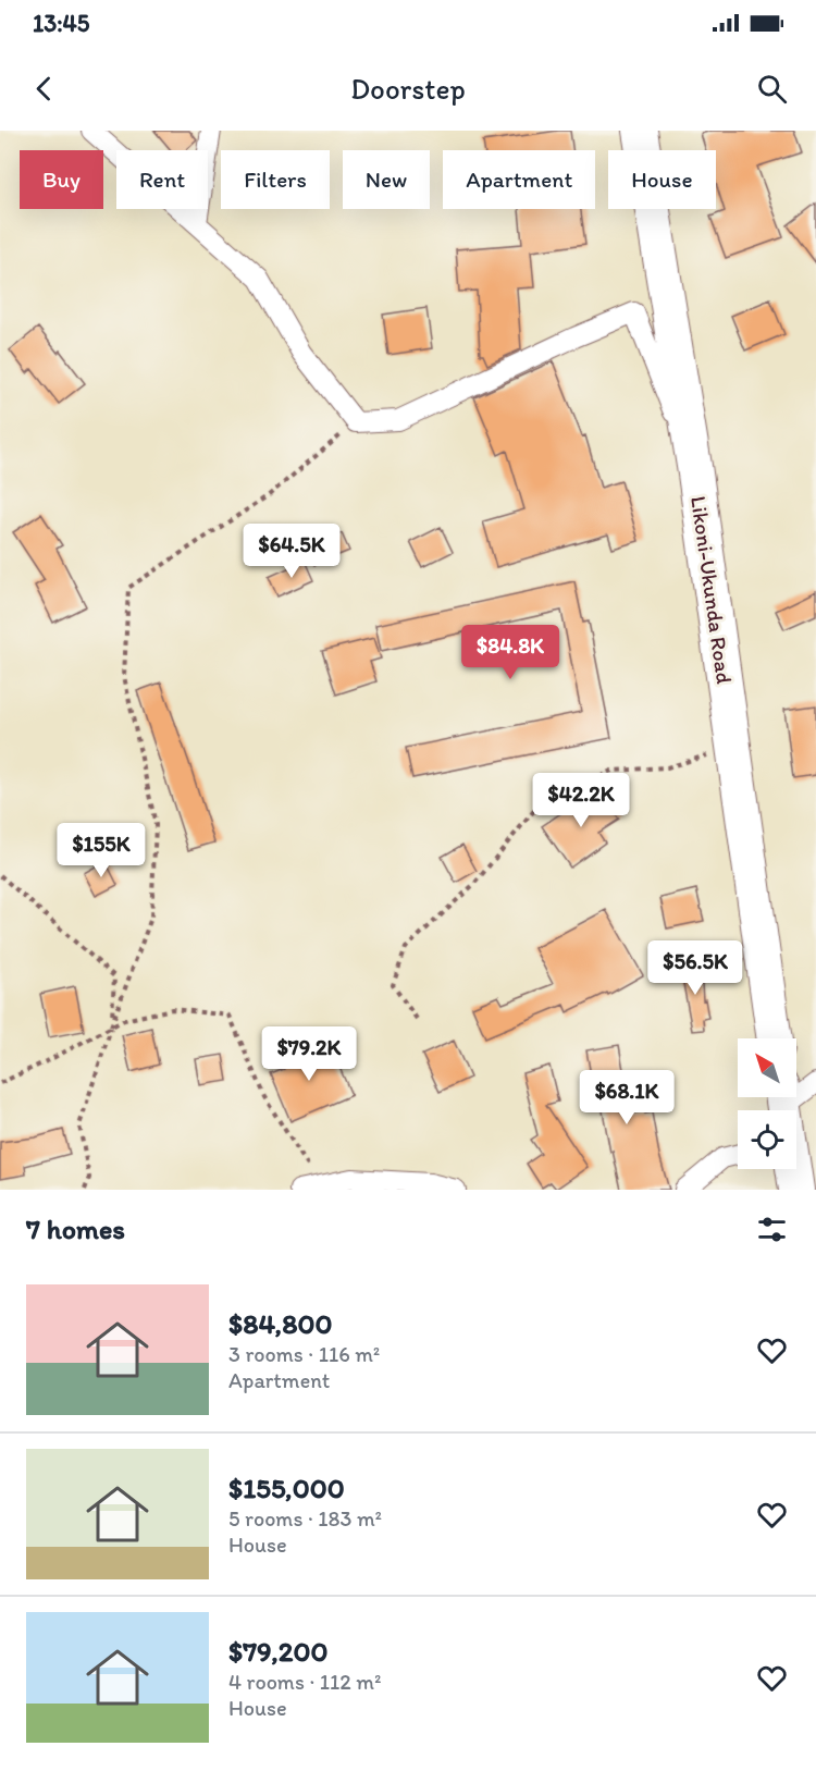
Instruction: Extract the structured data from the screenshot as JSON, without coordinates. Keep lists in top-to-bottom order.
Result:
{
  "streets": {
    "highway": ["Likoni-Ukunda Road"]
  },
  "north": "top left",
  "page": {
    "status": "13:45",
    "header": "Doorstep",
    "chip": [
      "Buy",
      "Rent",
      "Filters",
      "New",
      "Apartment",
      "House"
    ],
    "price": [
      "$64.5K",
      "$84.8K",
      "$42.2K",
      "$155K",
      "$56.5K",
      "$79.2K",
      "$68.1K"
    ],
    "heading": "7 homes",
    "list": [
      {
        "name": "$84,800",
        "note": "3 rooms · 116 m² · Apartment"
      },
      {
        "name": "$155,000",
        "note": "5 rooms · 183 m² · House"
      },
      {
        "name": "$79,200",
        "note": "4 rooms · 112 m² · House"
      }
    ]
  }
}
